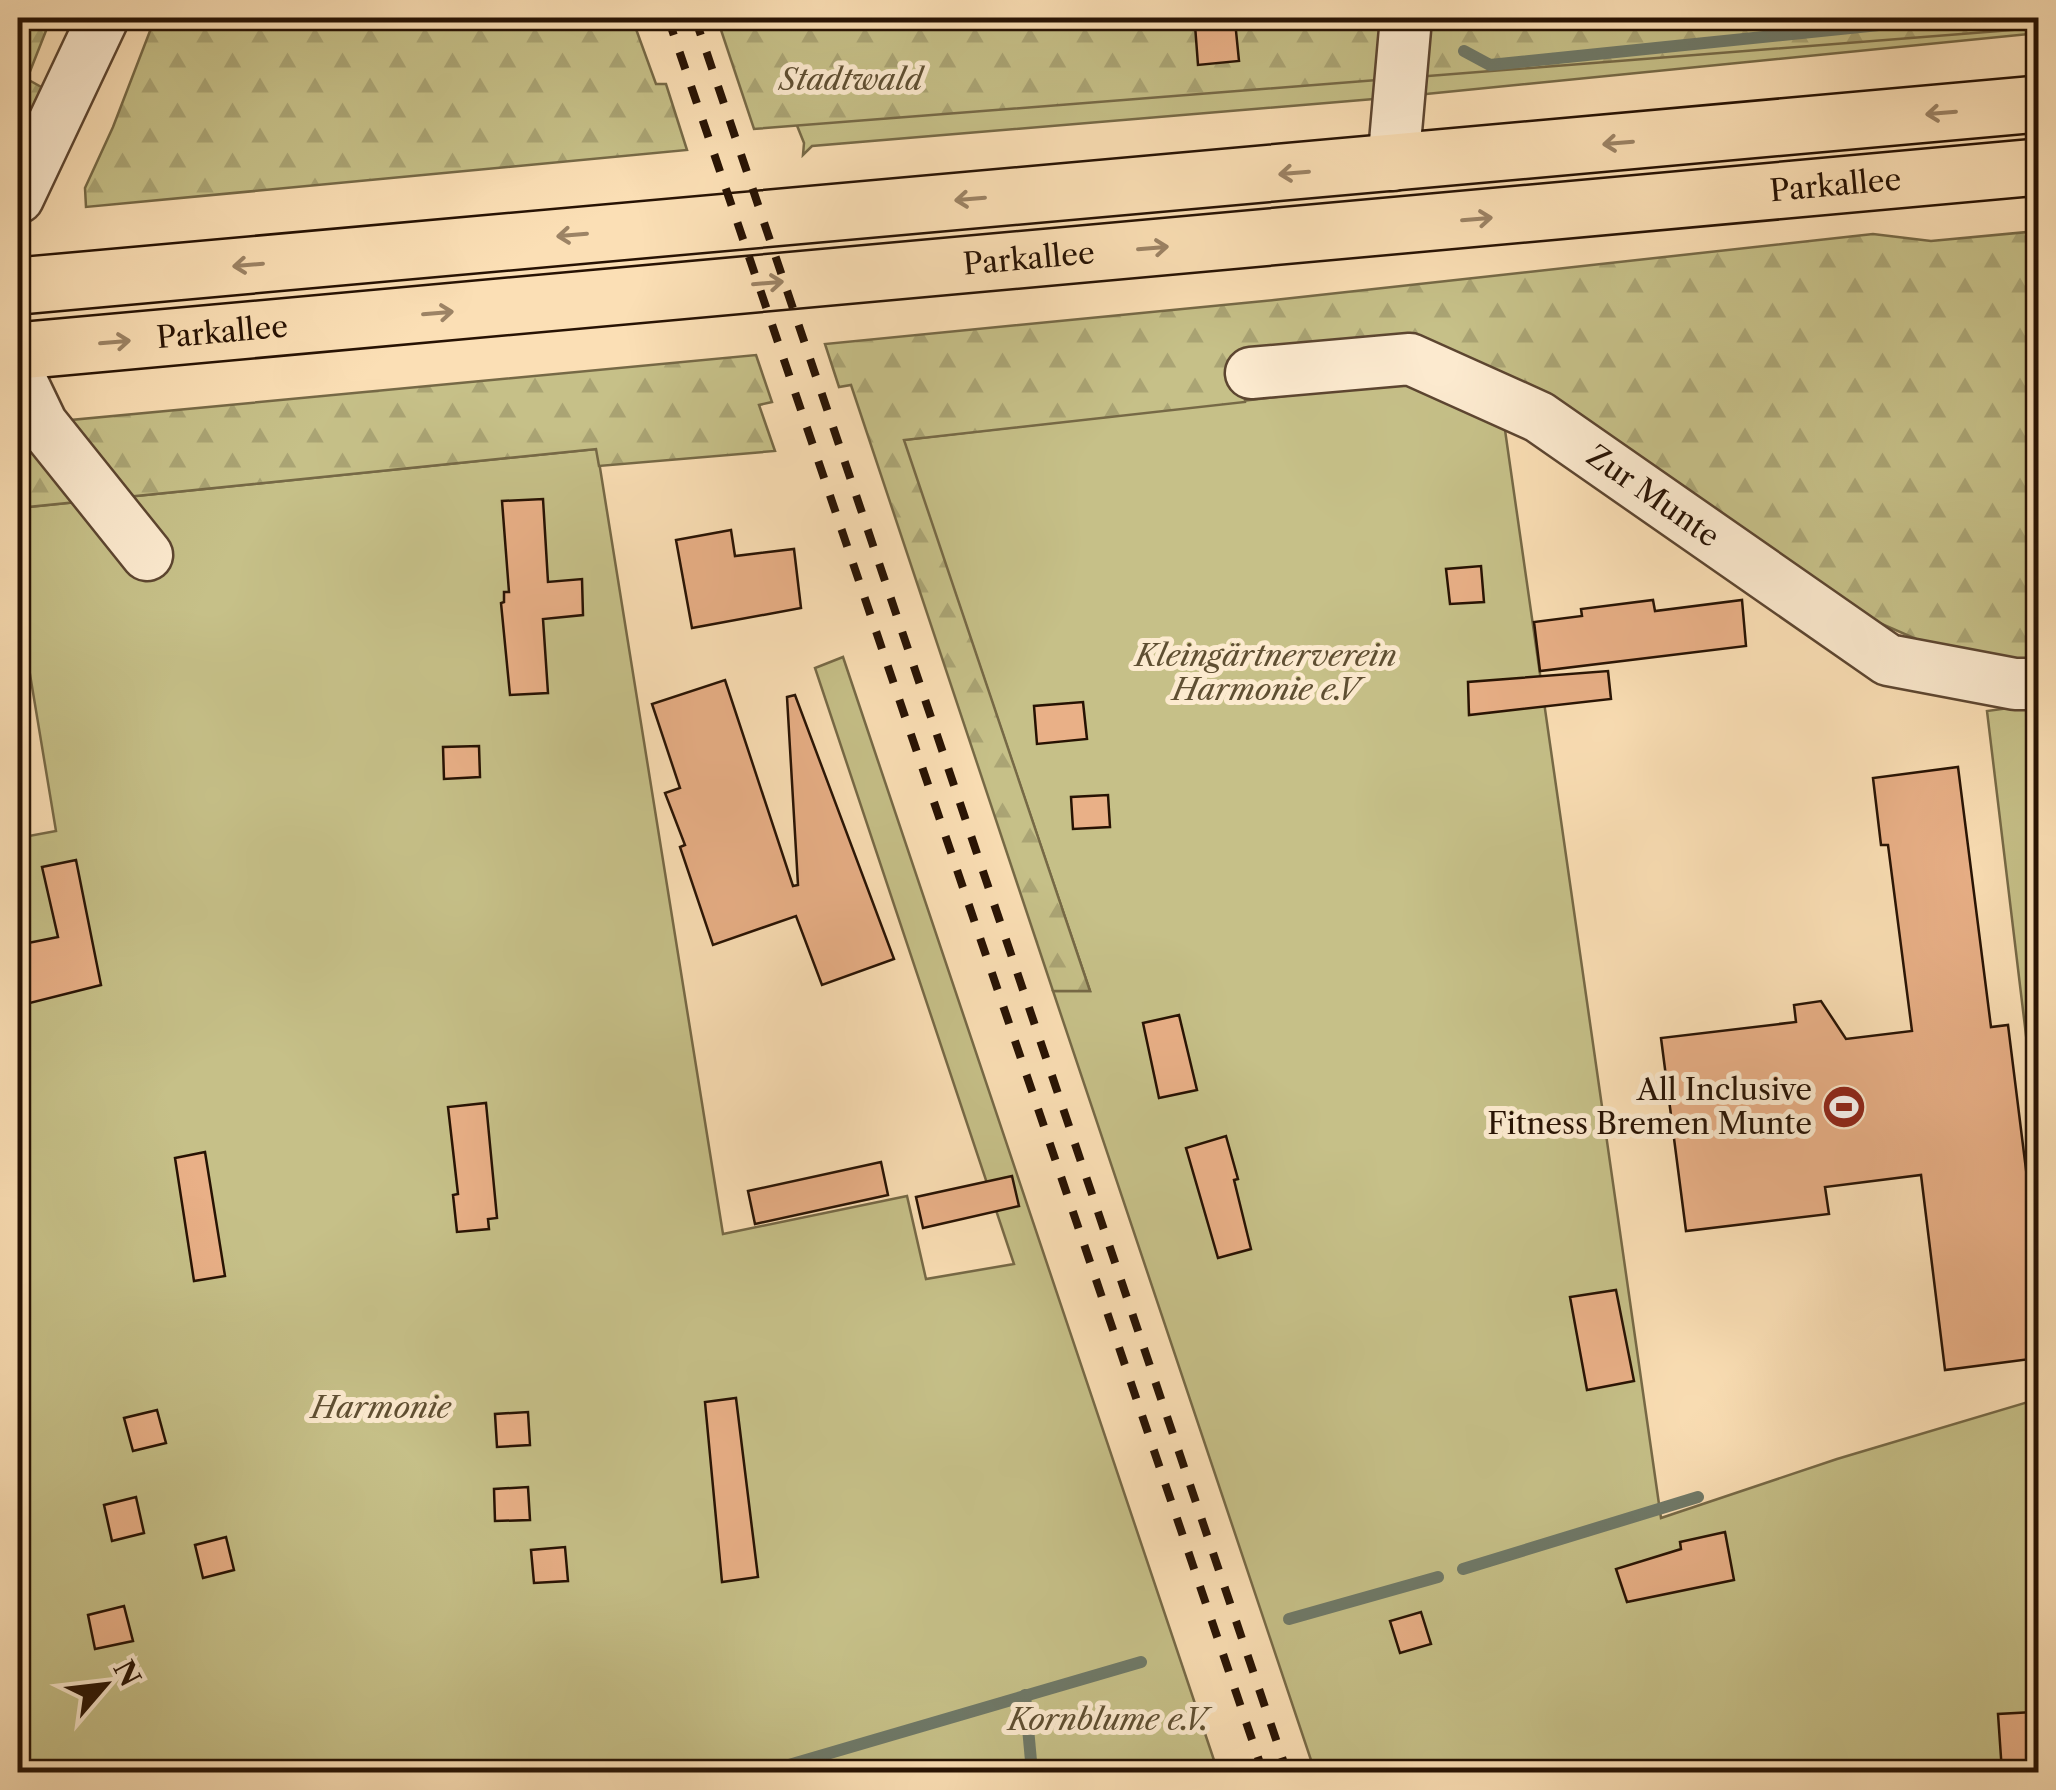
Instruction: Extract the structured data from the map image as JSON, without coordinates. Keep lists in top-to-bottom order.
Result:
{
  "streets": {
    "main road": ["Parkallee"],
    "street": ["Zur Munte"]
  },
  "parks": [
    "Stadtwald",
    "Kleingärtnerverein Harmonie e.V",
    "Harmonie",
    "Kornblume e.V."
  ],
  "places": {
    "sports": ["All Inclusive Fitness Bremen Munte"]
  },
  "north": "top right"
}
